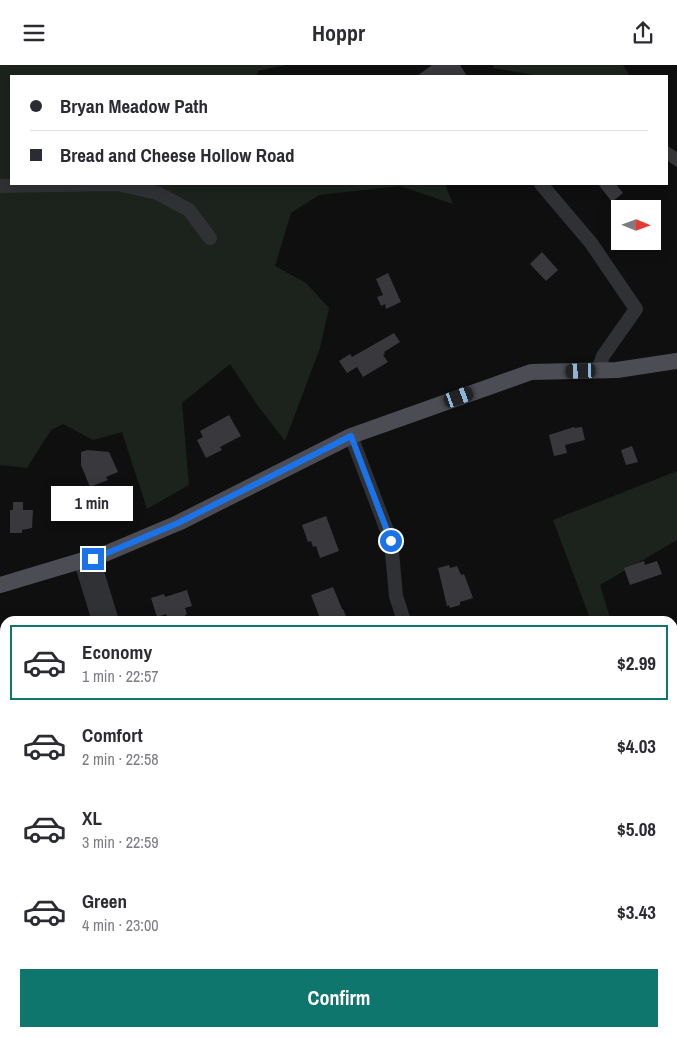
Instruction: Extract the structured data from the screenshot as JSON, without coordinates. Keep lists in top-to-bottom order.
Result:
{
  "north": "right",
  "page": {
    "header": "Hoppr",
    "banner": ["Bryan Meadow Path", "Bread and Cheese Hollow Road"],
    "bubble": "1 min",
    "list": [
      {
        "name": "Economy",
        "note": "1 min · 22:57",
        "value": "$2.99"
      },
      {
        "name": "Comfort",
        "note": "2 min · 22:58",
        "value": "$4.03"
      },
      {
        "name": "XL",
        "note": "3 min · 22:59",
        "value": "$5.08"
      },
      {
        "name": "Green",
        "note": "4 min · 23:00",
        "value": "$3.43"
      }
    ],
    "buttons": "Confirm"
  }
}
